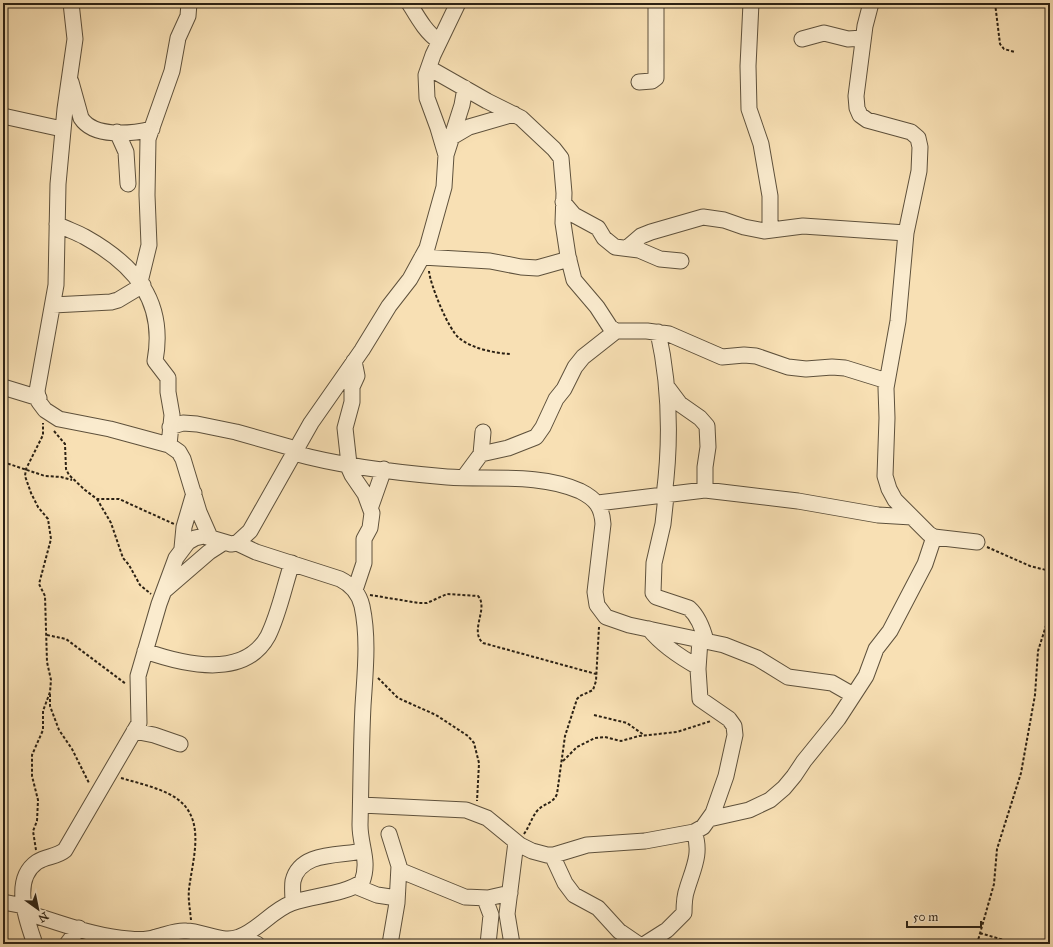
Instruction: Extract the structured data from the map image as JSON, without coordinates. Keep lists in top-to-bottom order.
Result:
{
  "scale_bar": "50 m",
  "north": "bottom right"
}
